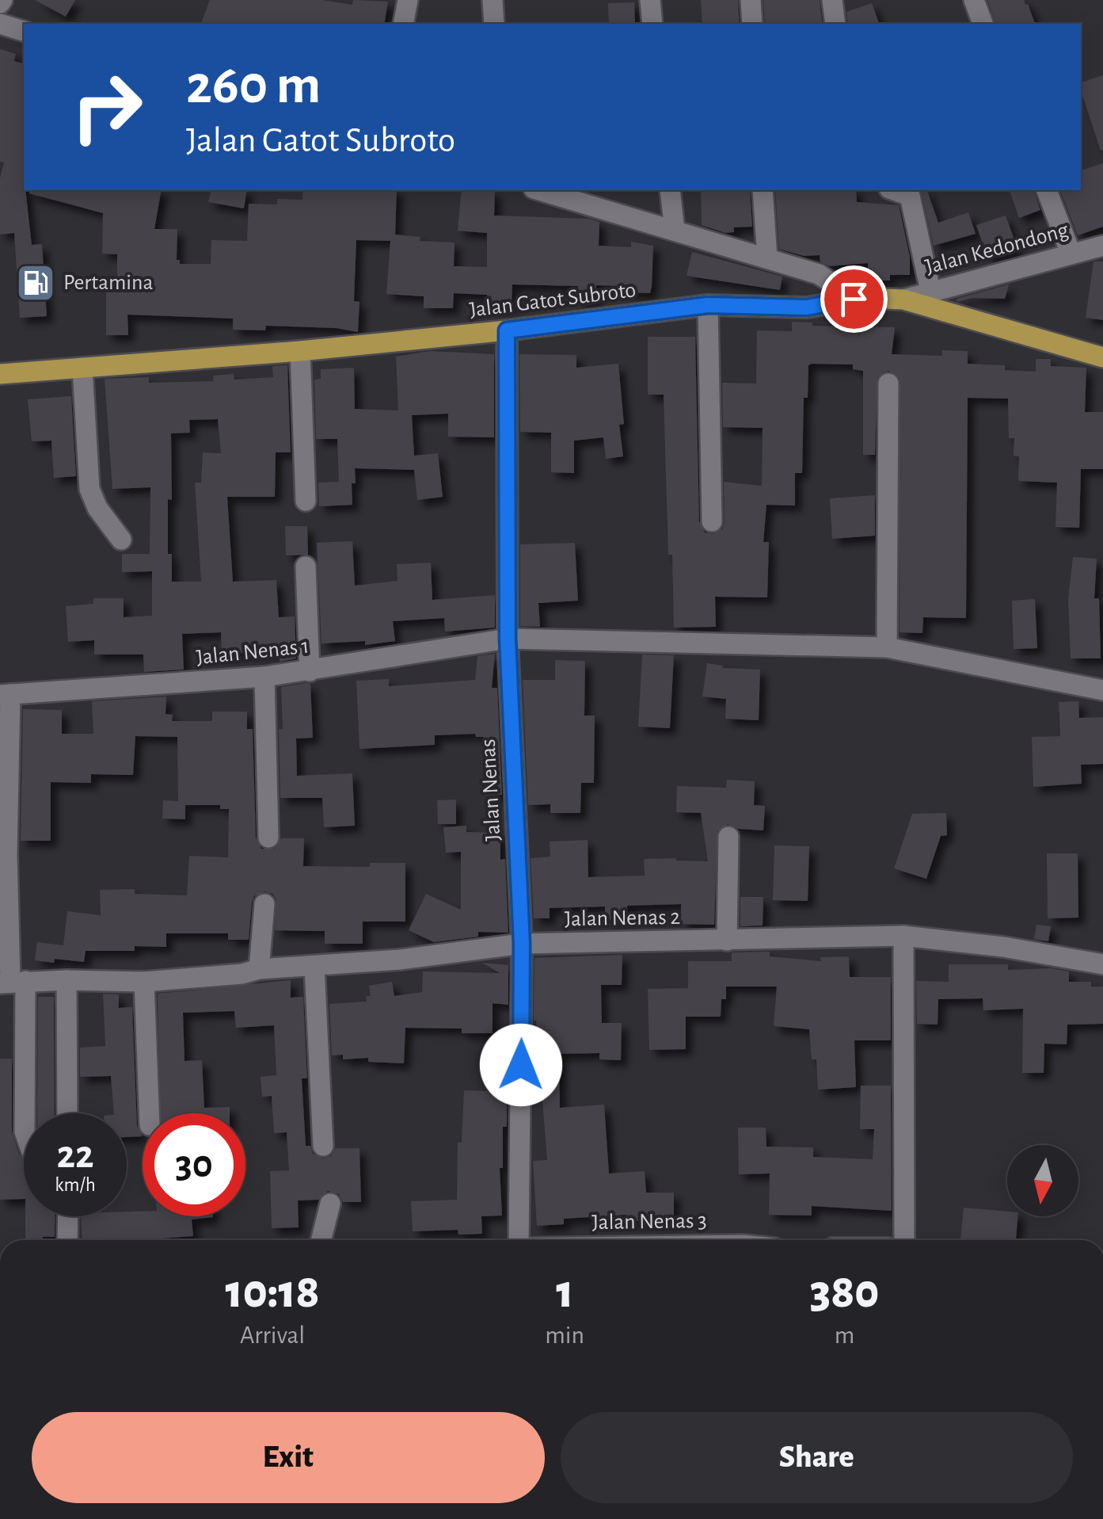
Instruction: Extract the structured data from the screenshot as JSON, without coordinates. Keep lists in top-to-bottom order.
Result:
{
  "streets": {
    "main road": ["Jalan Gatot Subroto"],
    "street": [
      "Jalan Kedondong",
      "Jalan Nenas 1",
      "Jalan Nenas",
      "Jalan Nenas 2"
    ]
  },
  "crossings": [
    ["Jalan Kedondong", "Jalan Gatot Subroto"],
    ["Jalan Gatot Subroto", "Jalan Nenas"],
    ["Jalan Nenas 1", "Jalan Nenas"],
    ["Jalan Nenas", "Jalan Nenas 2"]
  ],
  "places": {
    "fuel station": ["Pertamina"]
  },
  "north": "bottom",
  "page": {
    "turn": ["260 m", "Jalan Gatot Subroto"],
    "speed": "22 km/h",
    "limit": "30",
    "eta": [
      "10:18",
      "Arrival",
      "1",
      "min",
      "380",
      "m"
    ],
    "buttons": ["Exit", "Share"]
  }
}
